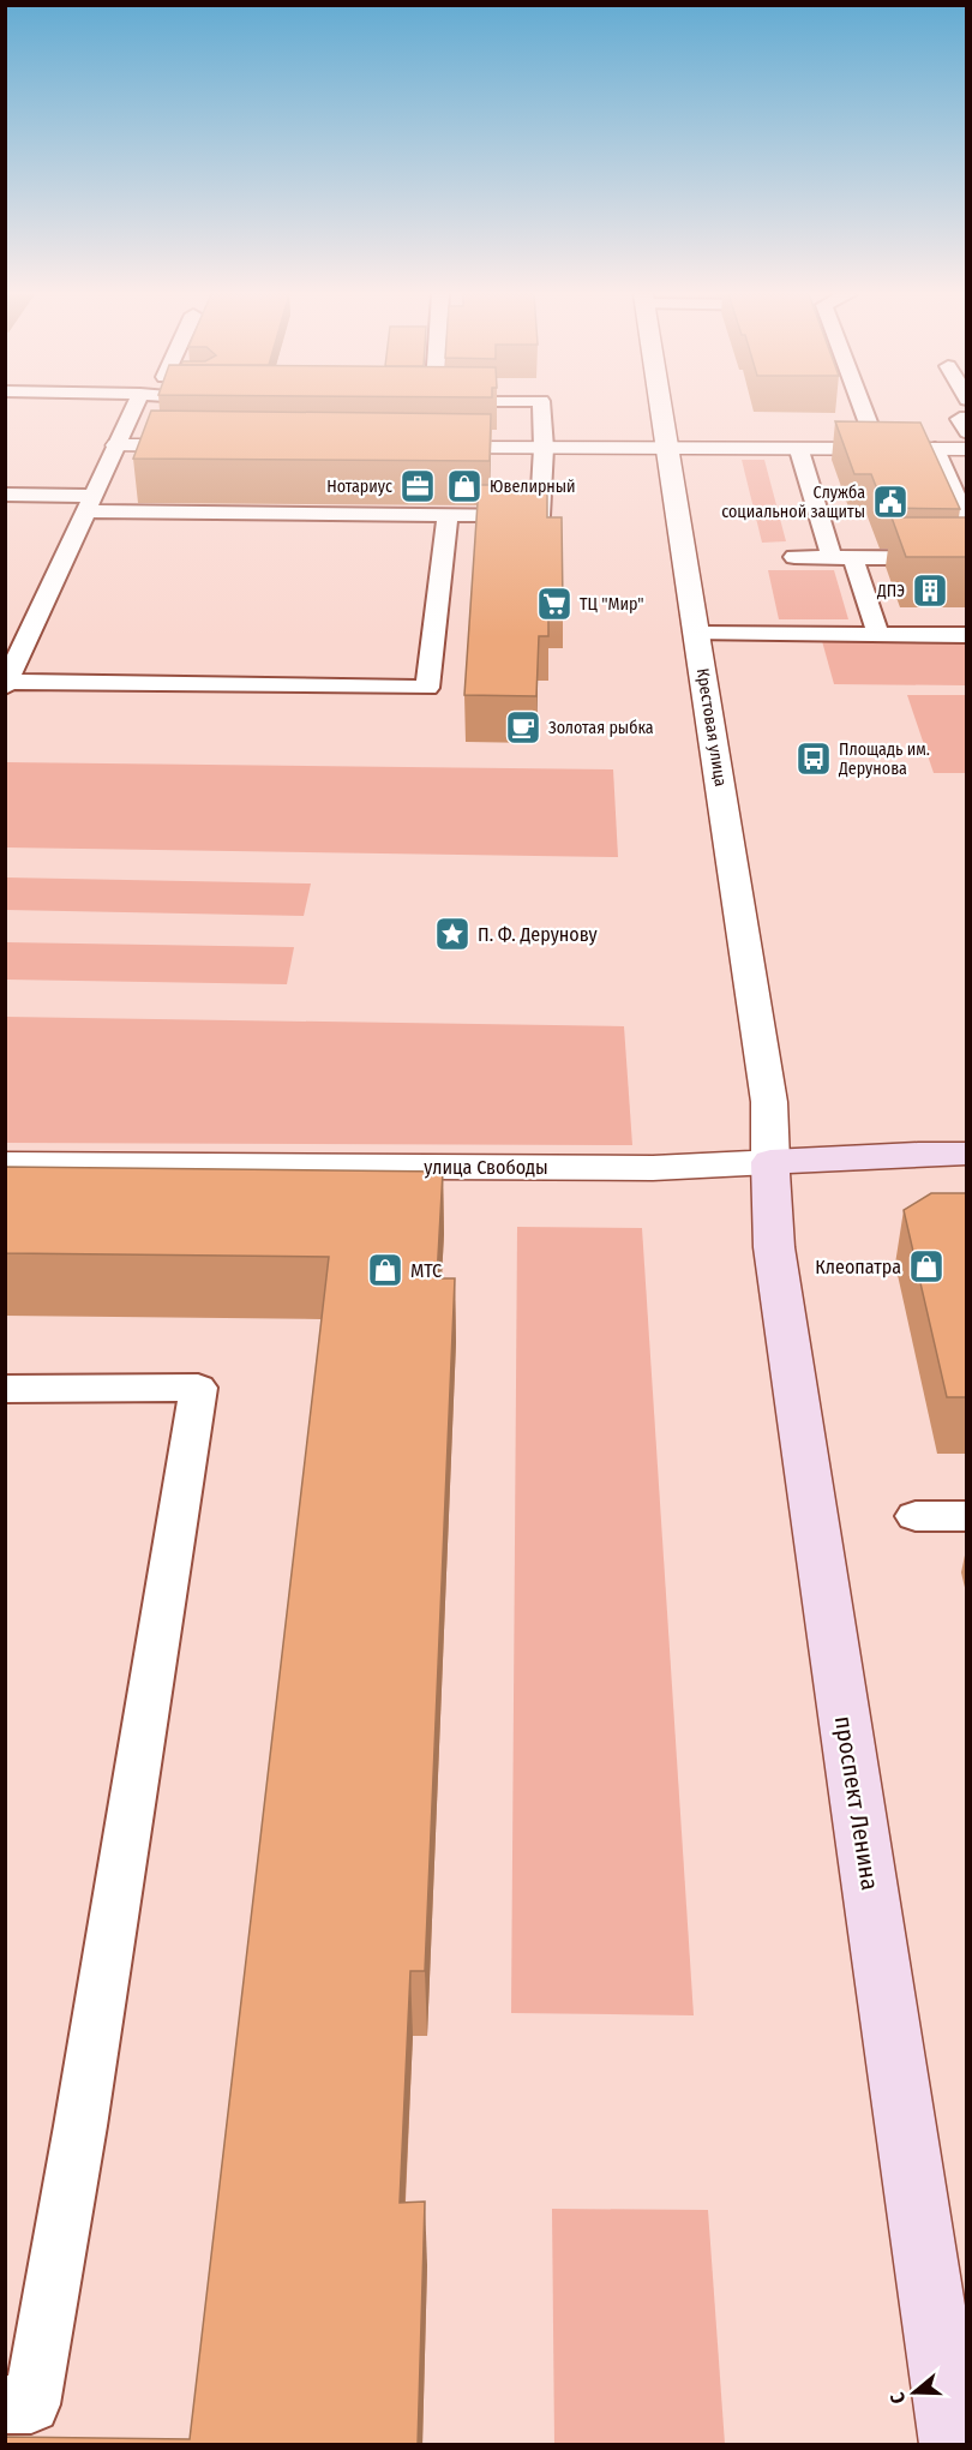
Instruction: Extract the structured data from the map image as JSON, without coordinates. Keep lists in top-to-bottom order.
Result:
{
  "streets": {
    "main road": ["улица Свободы", "проспект Ленина"],
    "street": ["Крестовая улица"]
  },
  "crossings": [
    ["Крестовая улица", "улица Свободы"],
    ["Крестовая улица", "проспект Ленина"],
    ["улица Свободы", "проспект Ленина"]
  ],
  "places": {
    "office": ["Нотариус"],
    "shop": ["Ювелирный", "Клеопатра", "МТС"],
    "public building": ["Служба социальной защиты"],
    "building": ["ДПЭ"],
    "supermarket": ["ТЦ \"Мир\""],
    "cafe": ["Золотая рыбка"],
    "bus stop": ["Площадь им. Дерунова"],
    "place": ["П. Ф. Дерунову"]
  },
  "north": "left"
}
